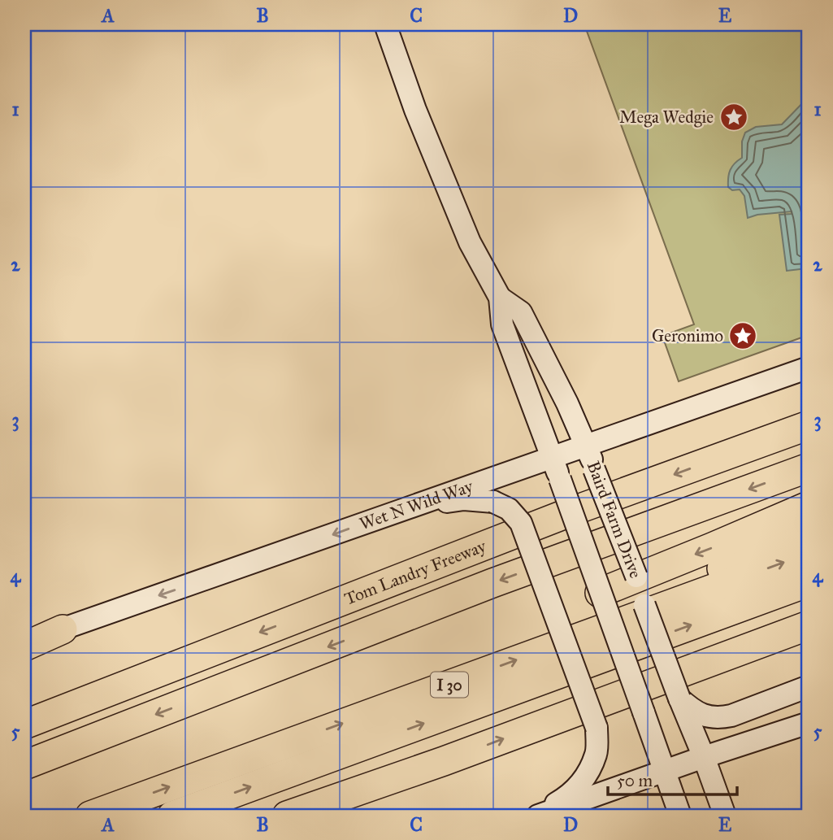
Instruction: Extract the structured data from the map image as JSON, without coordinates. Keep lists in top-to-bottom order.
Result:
{
  "streets": {
    "highway": ["Tom Landry Freeway", "I 30"],
    "main road": ["Wet N Wild Way", "Baird Farm Drive"]
  },
  "crossings": [
    ["Wet N Wild Way", "Baird Farm Drive"]
  ],
  "one_way": ["Wet N Wild Way"],
  "places": {
    "place": ["Mega Wedgie", "Geronimo"]
  },
  "scale_bar": "50 m",
  "grid": {
    "columns": [
      "A",
      "B",
      "C",
      "D",
      "E"
    ],
    "rows": [
      "1",
      "2",
      "3",
      "4",
      "5"
    ]
  }
}
